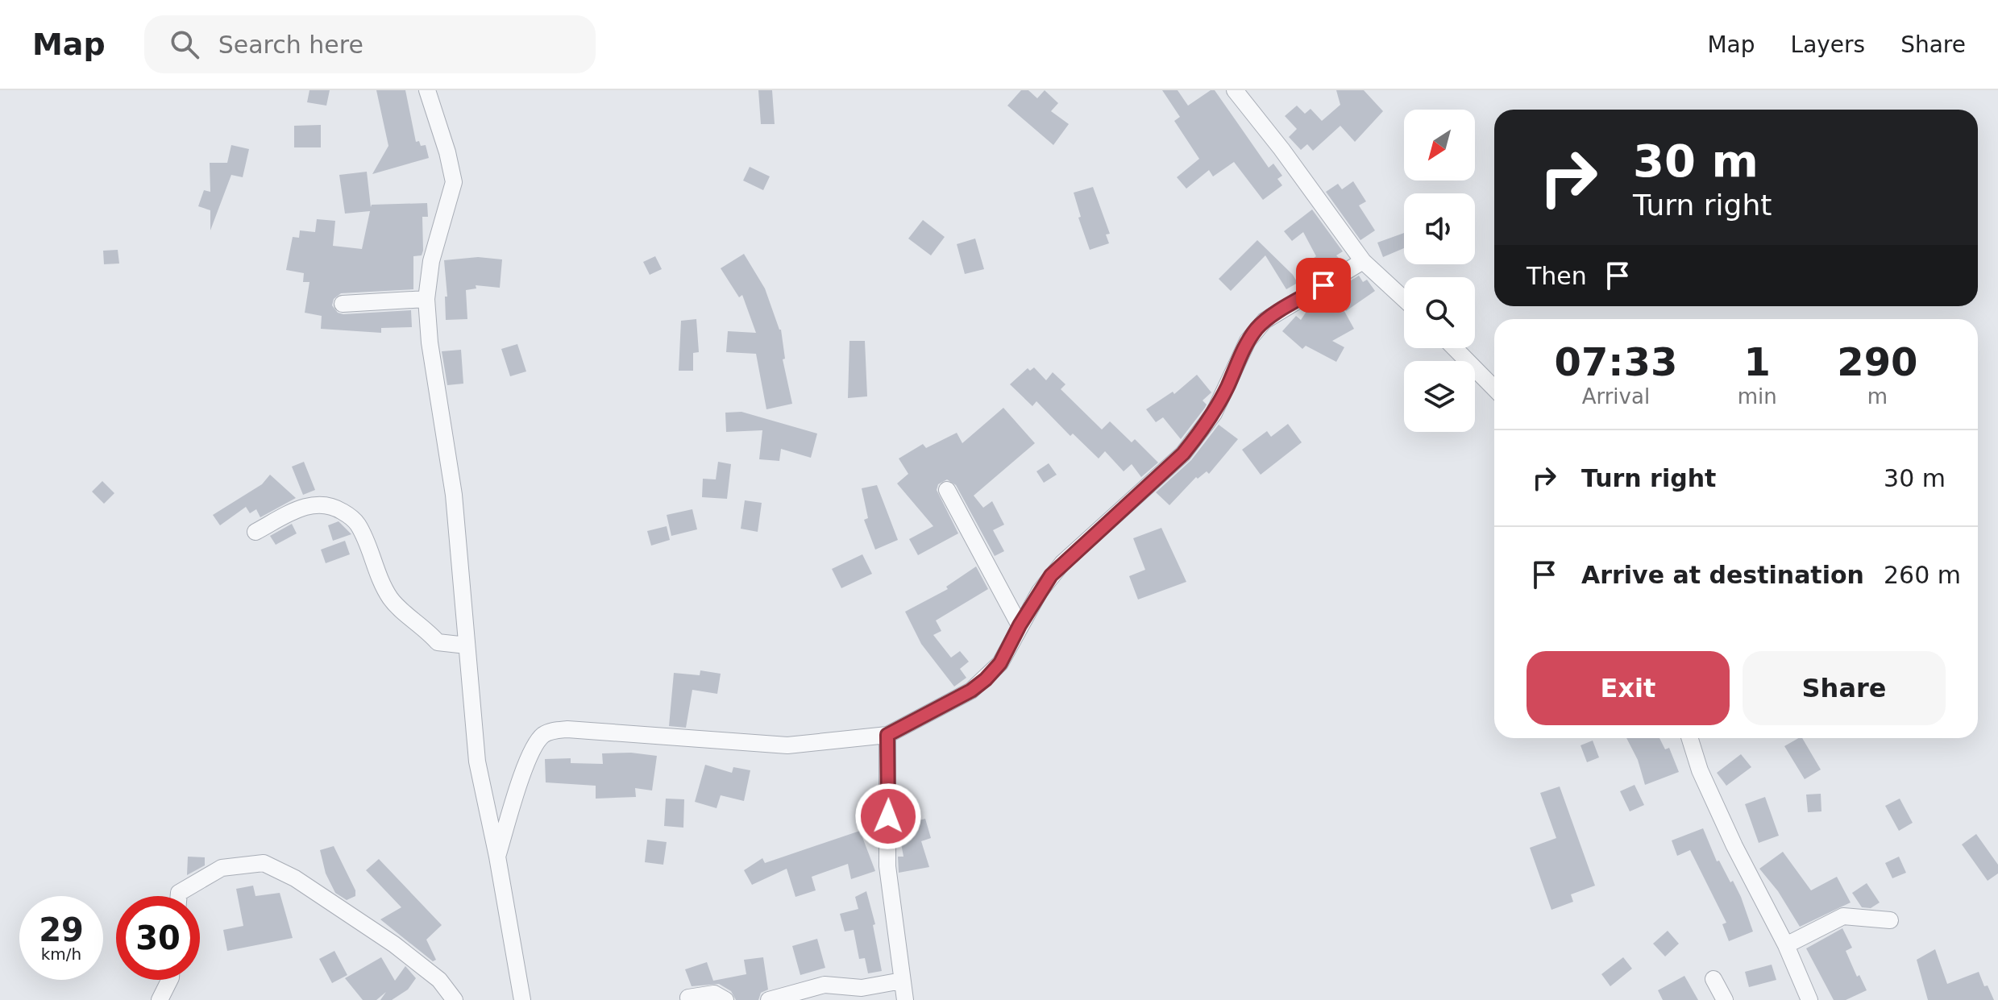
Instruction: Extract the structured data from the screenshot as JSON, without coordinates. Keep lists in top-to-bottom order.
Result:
{
  "north": "bottom left",
  "page": {
    "header": "Map",
    "search": "Search here",
    "nav": ["Map", "Layers", "Share"],
    "turn": ["30 m", "Turn right"],
    "then": "Then",
    "eta": [
      "07:33",
      "Arrival",
      "1",
      "min",
      "290",
      "m"
    ],
    "list": [
      {
        "name": "Turn right",
        "value": "30 m"
      },
      {
        "name": "Arrive at destination",
        "value": "260 m"
      }
    ],
    "buttons": ["Exit", "Share"],
    "speed": "29 km/h",
    "limit": "30"
  }
}
